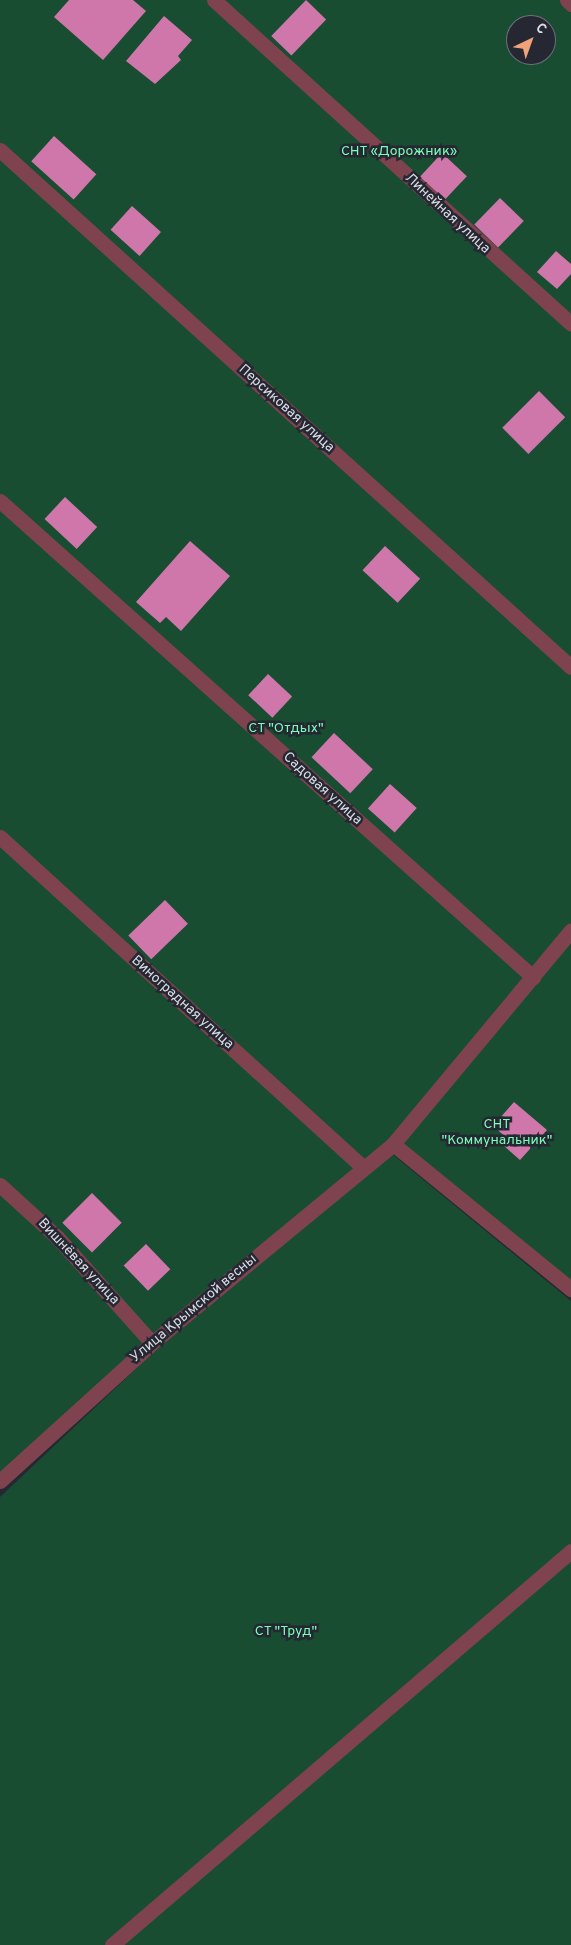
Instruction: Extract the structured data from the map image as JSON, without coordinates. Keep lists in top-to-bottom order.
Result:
{
  "streets": {
    "lane": [
      "Линейная улица",
      "Персиковая улица",
      "Садовая улица",
      "Виноградная улица",
      "Вишнёвая улица",
      "Улица Крымской весны"
    ]
  },
  "crossings": [
    ["Садовая улица", "Улица Крымской весны"],
    ["Виноградная улица", "Улица Крымской весны"],
    ["Вишнёвая улица", "Улица Крымской весны"]
  ],
  "parks": [
    "СНТ «Дорожник»",
    "СТ \"Отдых\"",
    "СНТ \"Коммунальник\"",
    "СТ \"Труд\""
  ],
  "north": "top right"
}
